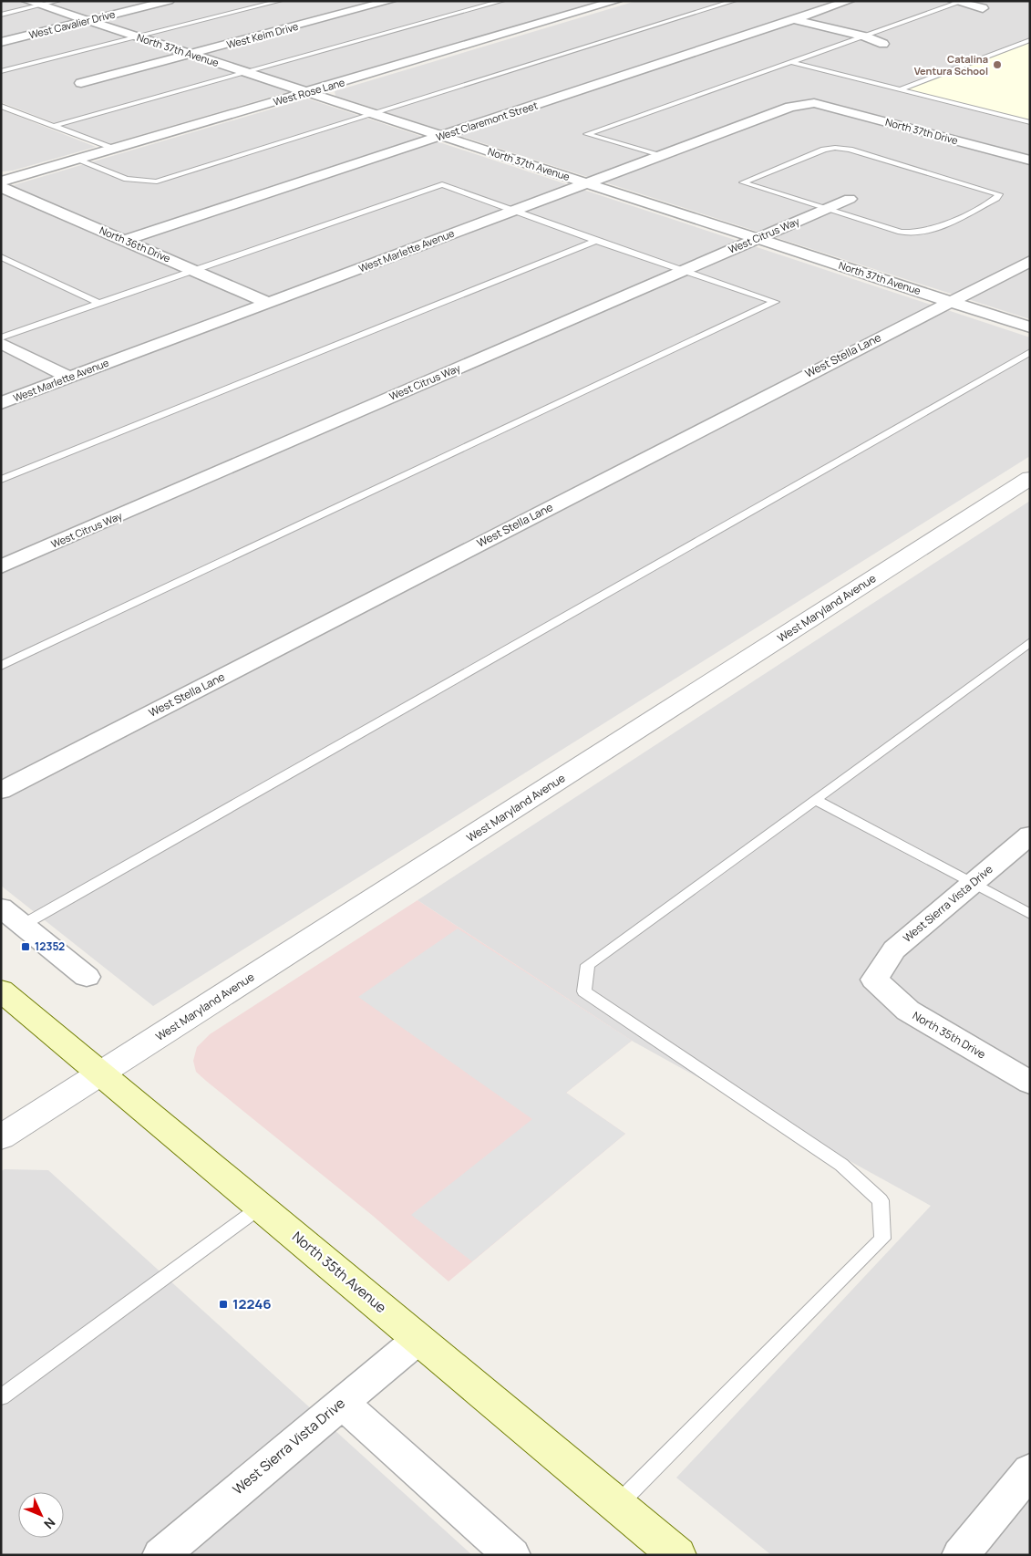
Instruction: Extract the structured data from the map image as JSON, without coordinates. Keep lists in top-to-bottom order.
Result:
{
  "streets": {
    "main road": ["North 35th Avenue"],
    "street": [
      "West Cavalier Drive",
      "West Keim Drive",
      "North 37th Avenue",
      "West Rose Lane",
      "West Claremont Street",
      "North 37th Drive",
      "West Citrus Way",
      "North 36th Drive",
      "West Marlette Avenue",
      "West Stella Lane",
      "West Maryland Avenue",
      "West Sierra Vista Drive",
      "North 35th Drive"
    ]
  },
  "crossings": [
    ["West Cavalier Drive", "North 37th Avenue"],
    ["West Keim Drive", "North 37th Avenue"],
    ["North 37th Avenue", "West Rose Lane"],
    ["North 37th Avenue", "West Claremont Street"],
    ["North 37th Avenue", "West Citrus Way"],
    ["North 37th Avenue", "West Marlette Avenue"],
    ["North 37th Avenue", "West Stella Lane"],
    ["West Claremont Street", "North 36th Drive"],
    ["North 37th Drive", "West Marlette Avenue"],
    ["North 36th Drive", "West Marlette Avenue"],
    ["West Maryland Avenue", "North 35th Avenue"],
    ["West Sierra Vista Drive", "North 35th Drive"],
    ["West Sierra Vista Drive", "North 35th Avenue"]
  ],
  "places": {
    "other": ["Catalina Ventura School"],
    "transit": ["12352", "12246"]
  },
  "north": "bottom right"
}
